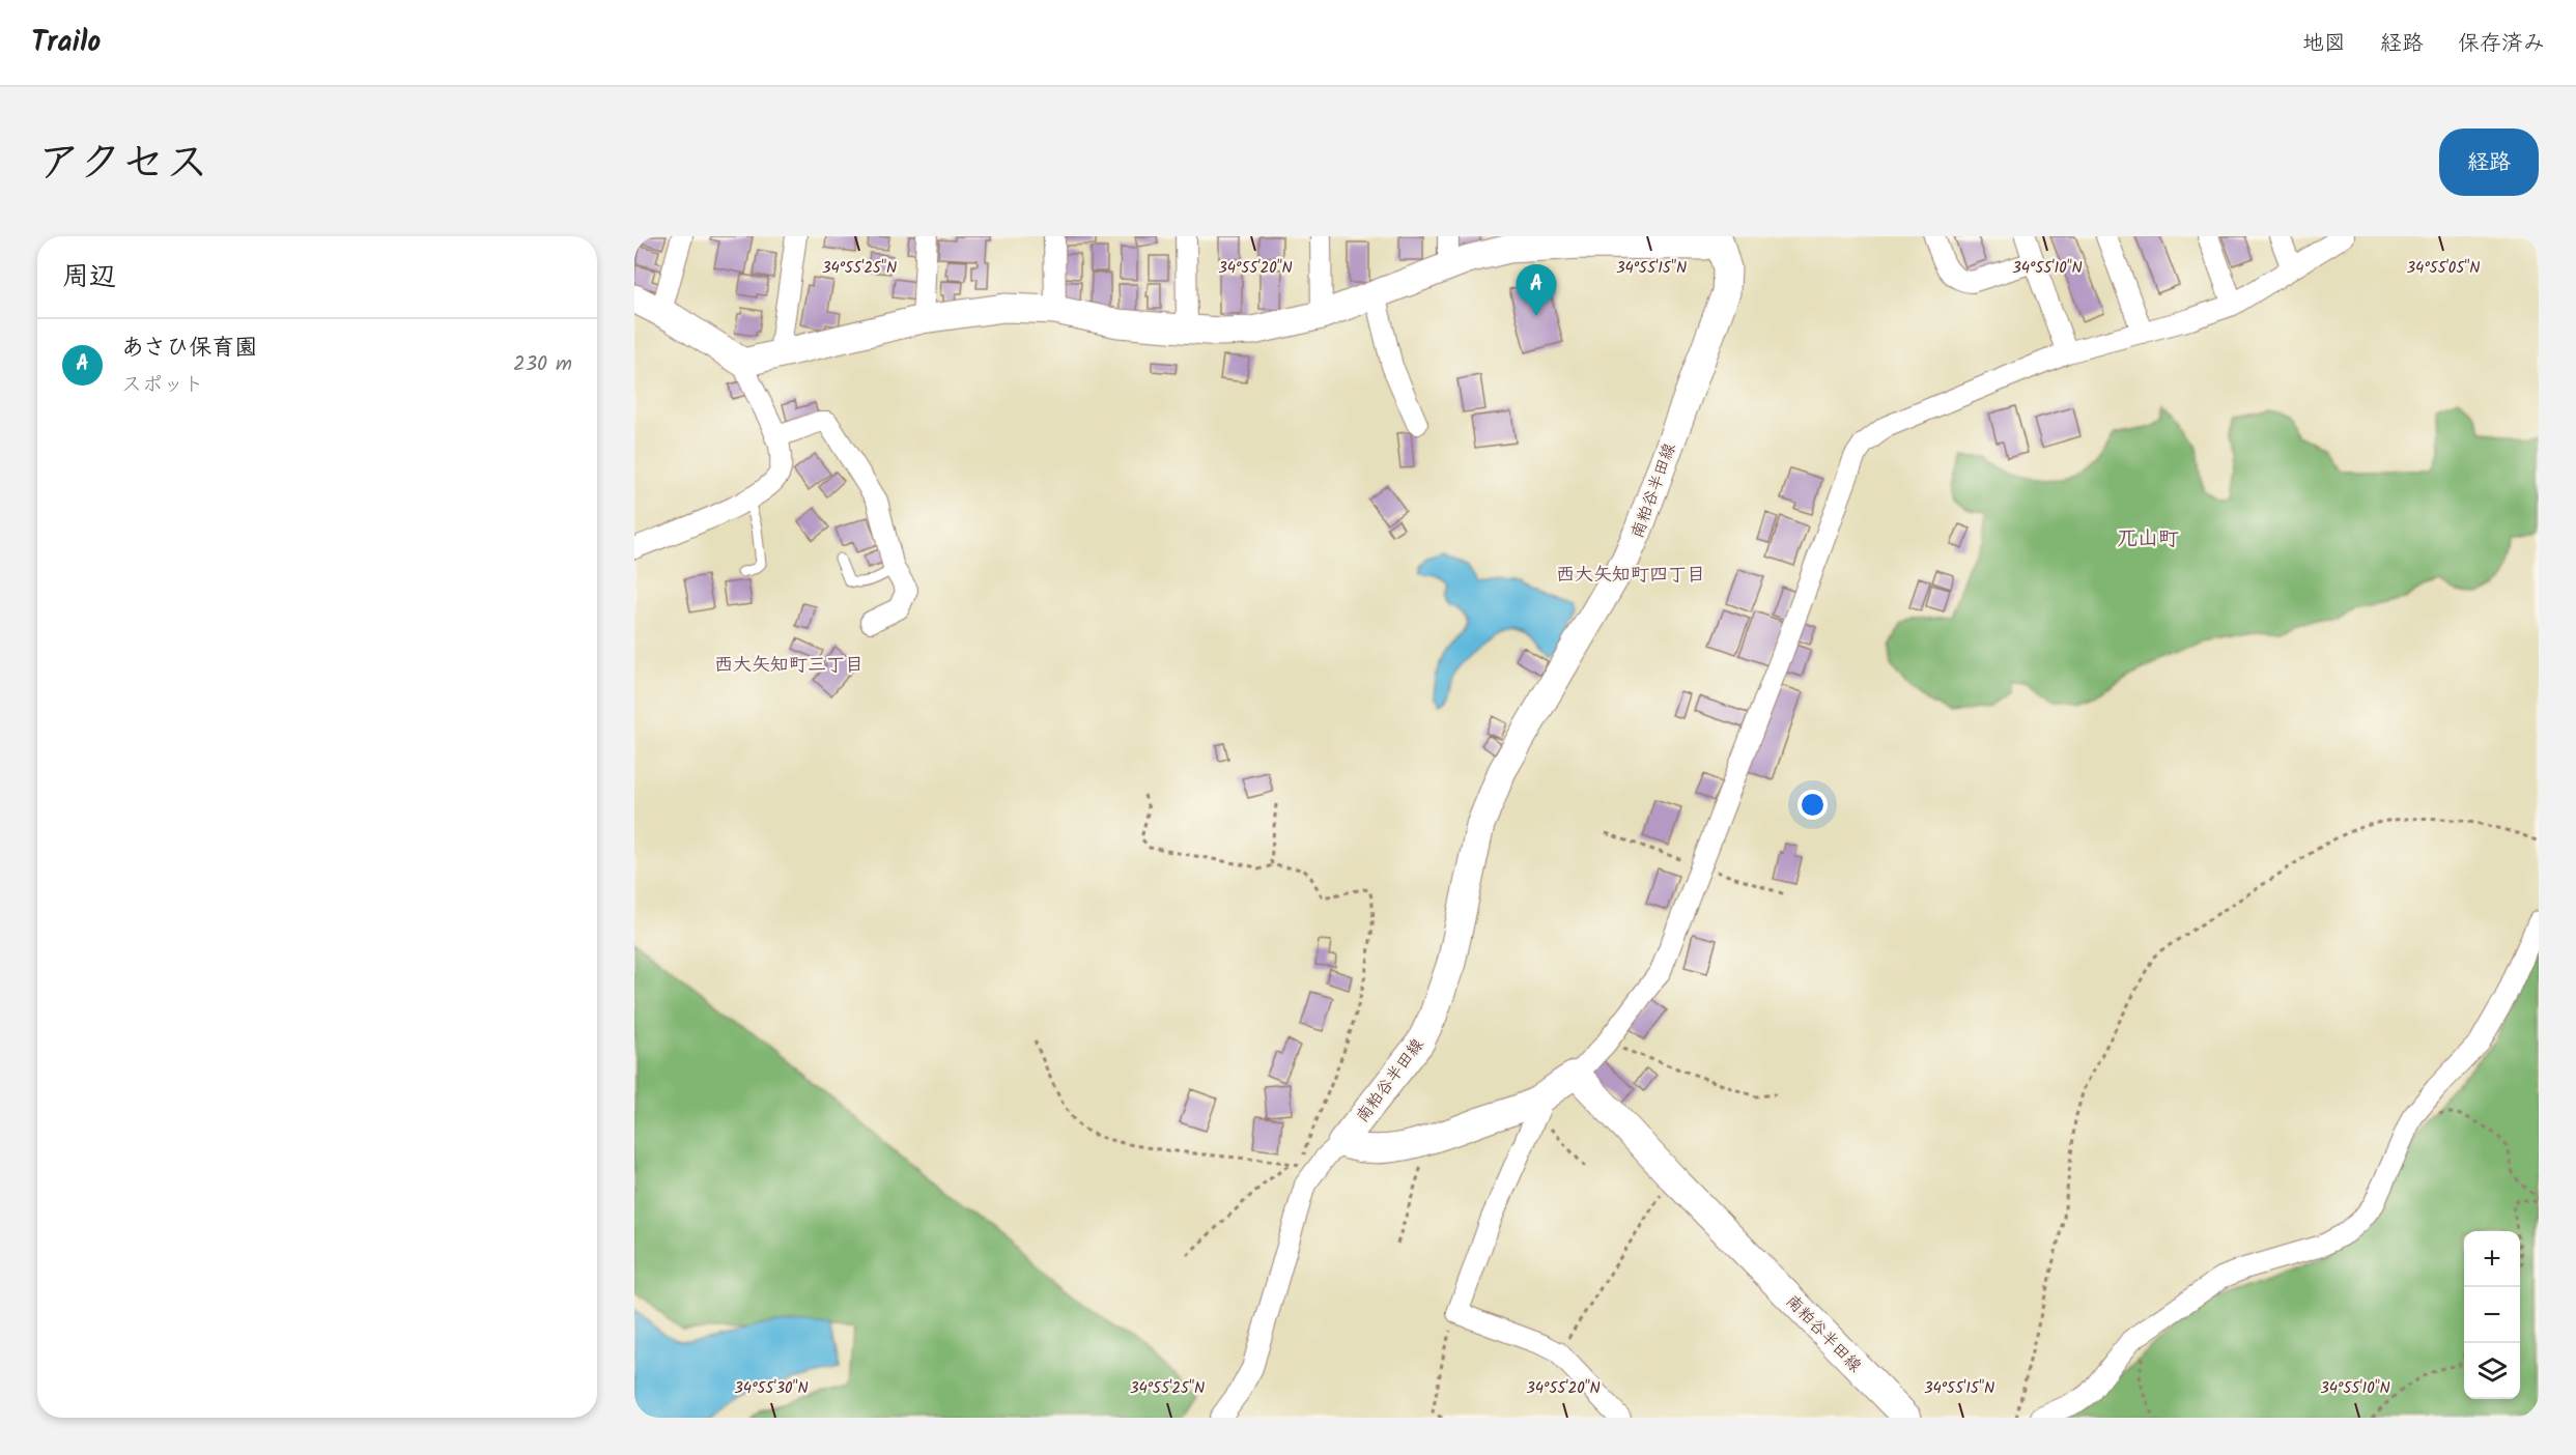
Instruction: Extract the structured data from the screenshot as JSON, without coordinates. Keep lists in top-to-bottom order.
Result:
{
  "streets": {
    "main road": ["南粕谷半田線"]
  },
  "districts": ["兀山町", "西大矢知町四丁目", "西大矢知町三丁目"],
  "page": {
    "header": "Trailo",
    "nav": ["地図", "経路", "保存済み"],
    "title": "アクセス",
    "buttons": "経路",
    "heading": "周辺",
    "pins": "A",
    "list": [
      {
        "mark": "A",
        "name": "あさひ保育園",
        "note": "スポット",
        "value": "230 m"
      }
    ],
    "map_buttons": ["+", "−"]
  },
  "coordinates": [
    "34°55'25\"N",
    "34°55'20\"N",
    "34°55'15\"N",
    "34°55'10\"N",
    "34°55'05\"N",
    "34°55'30\"N"
  ]
}
